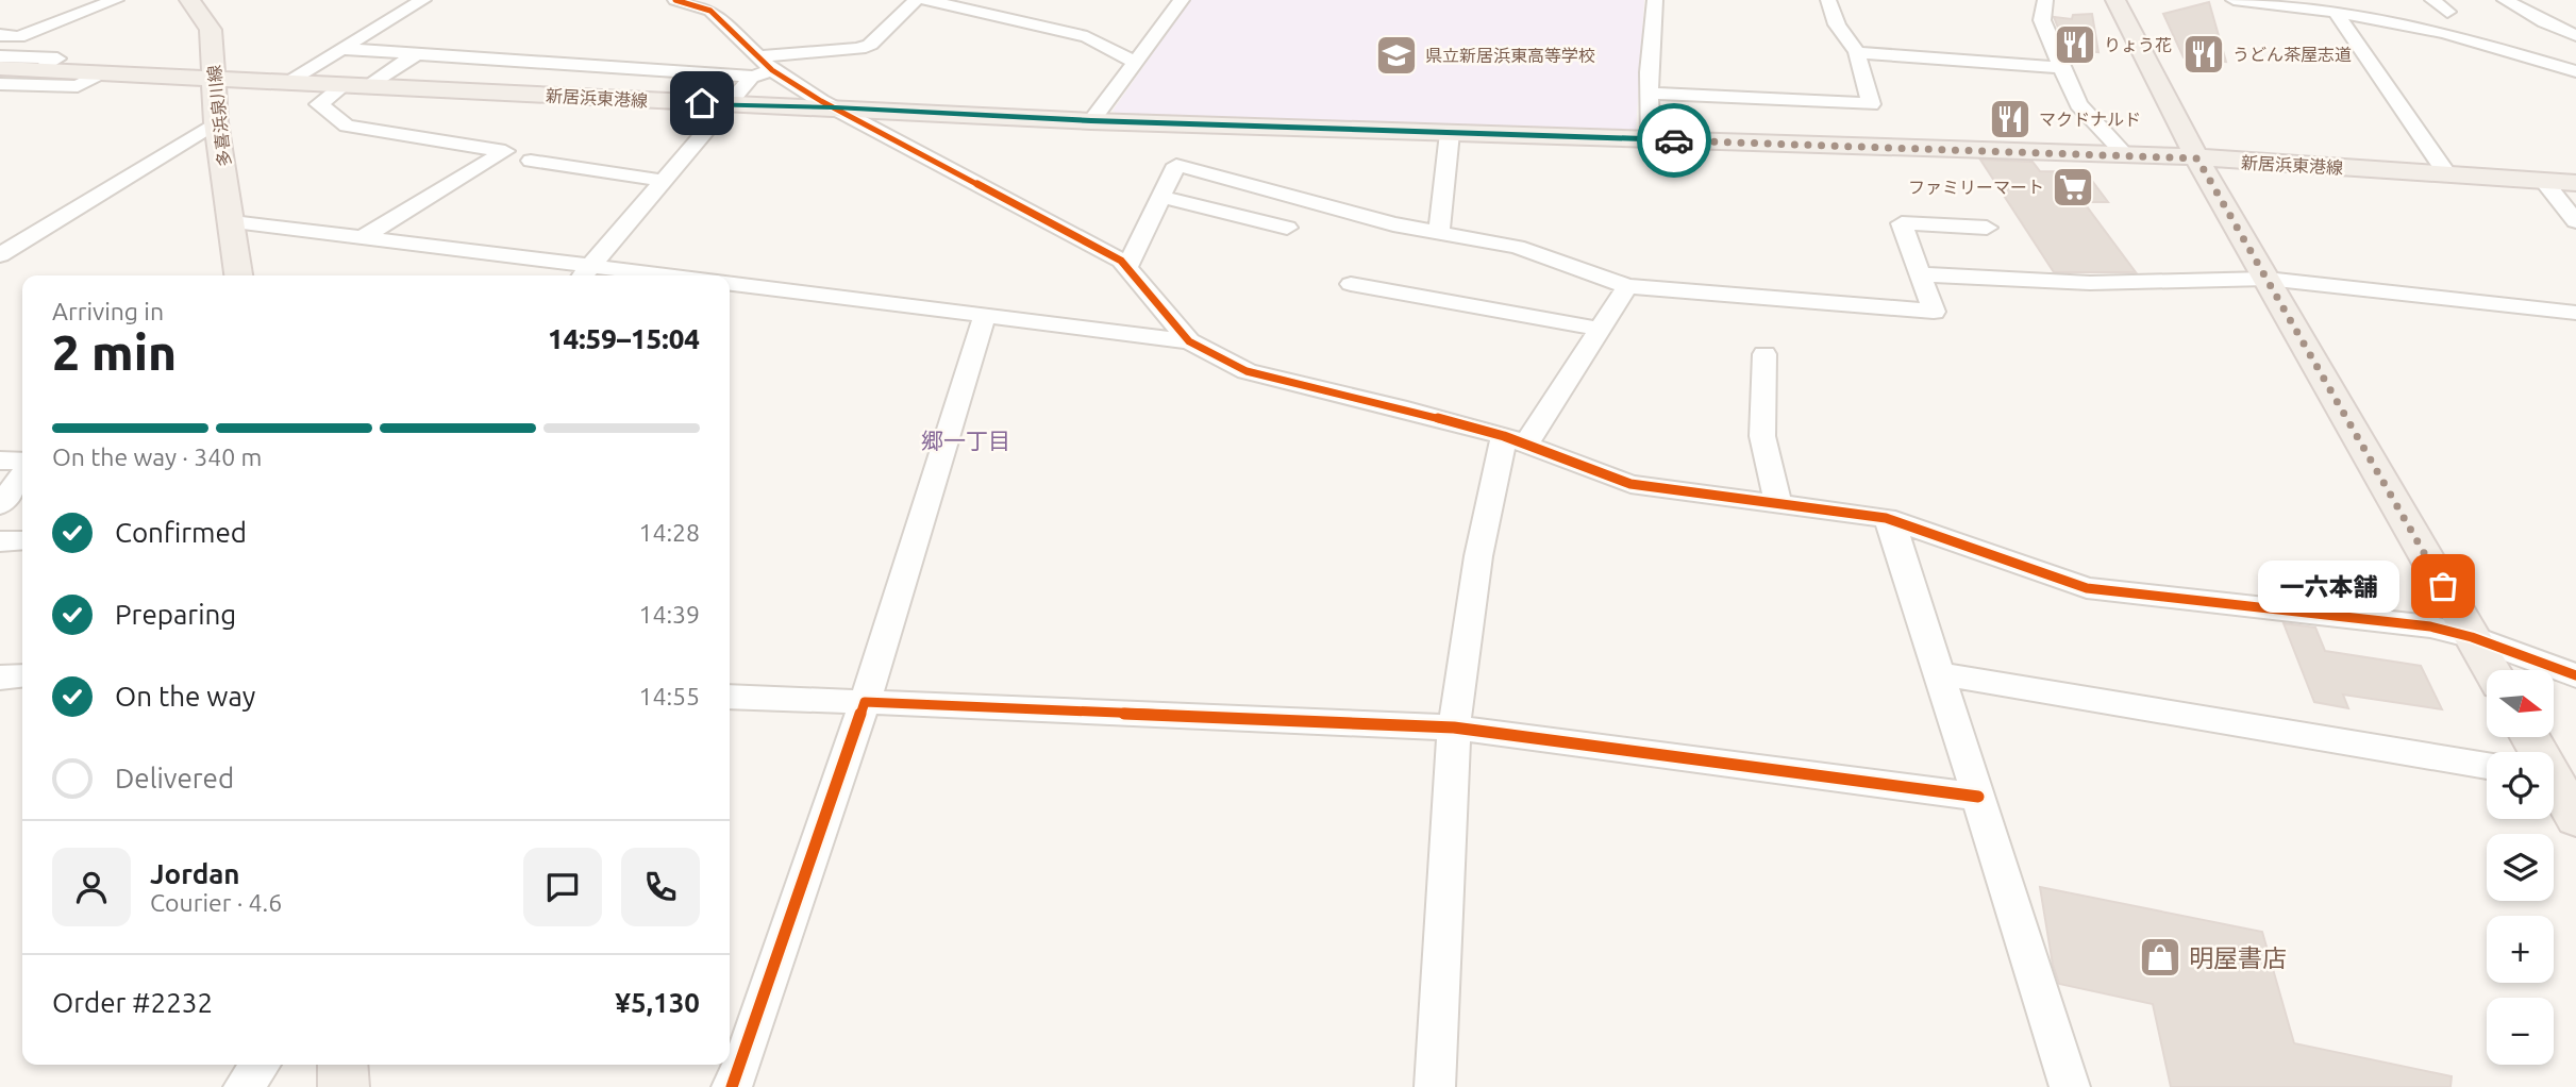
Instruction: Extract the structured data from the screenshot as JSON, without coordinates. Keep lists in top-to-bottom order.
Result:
{
  "streets": {
    "main road": ["新居浜東港線", "多喜浜泉川線"]
  },
  "crossings": [
    ["新居浜東港線", "多喜浜泉川線"]
  ],
  "districts": ["郷一丁目"],
  "places": {
    "restaurant": ["りょう花", "うどん茶屋志道", "マクドナルド"],
    "school or university": ["県立新居浜東高等学校"],
    "supermarket": ["ファミリーマート"],
    "other": ["一六本舗"],
    "shop": ["明屋書店"]
  },
  "north": "right",
  "page": {
    "heading": ["2 min", "Arriving in", "14:59–15:04"],
    "panel": [
      "Jordan",
      "Courier · 4.6",
      "Order #2232",
      "¥5,130"
    ],
    "bar": "On the way · 340 m",
    "list": [
      ["Confirmed", "14:28"],
      ["Preparing", "14:39"],
      ["On the way", "14:55"],
      "Delivered"
    ],
    "bubble": "一六本舗",
    "map_buttons": ["+", "−"]
  }
}
